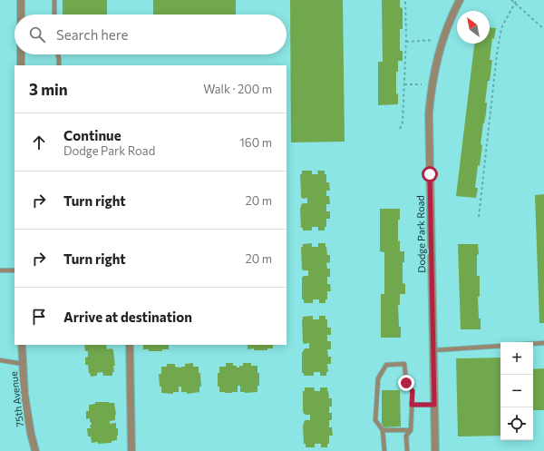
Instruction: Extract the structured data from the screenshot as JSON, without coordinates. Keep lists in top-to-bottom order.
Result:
{
  "streets": {
    "street": ["Dodge Park Road", "75th Avenue"]
  },
  "north": "top left",
  "page": {
    "search": "Search here",
    "heading": ["3 min", "Walk · 200 m"],
    "list": [
      ["Continue", "Dodge Park Road", "160 m"],
      ["Turn right", "20 m"],
      ["Turn right", "20 m"],
      "Arrive at destination"
    ],
    "map_buttons": ["+", "−"]
  }
}
